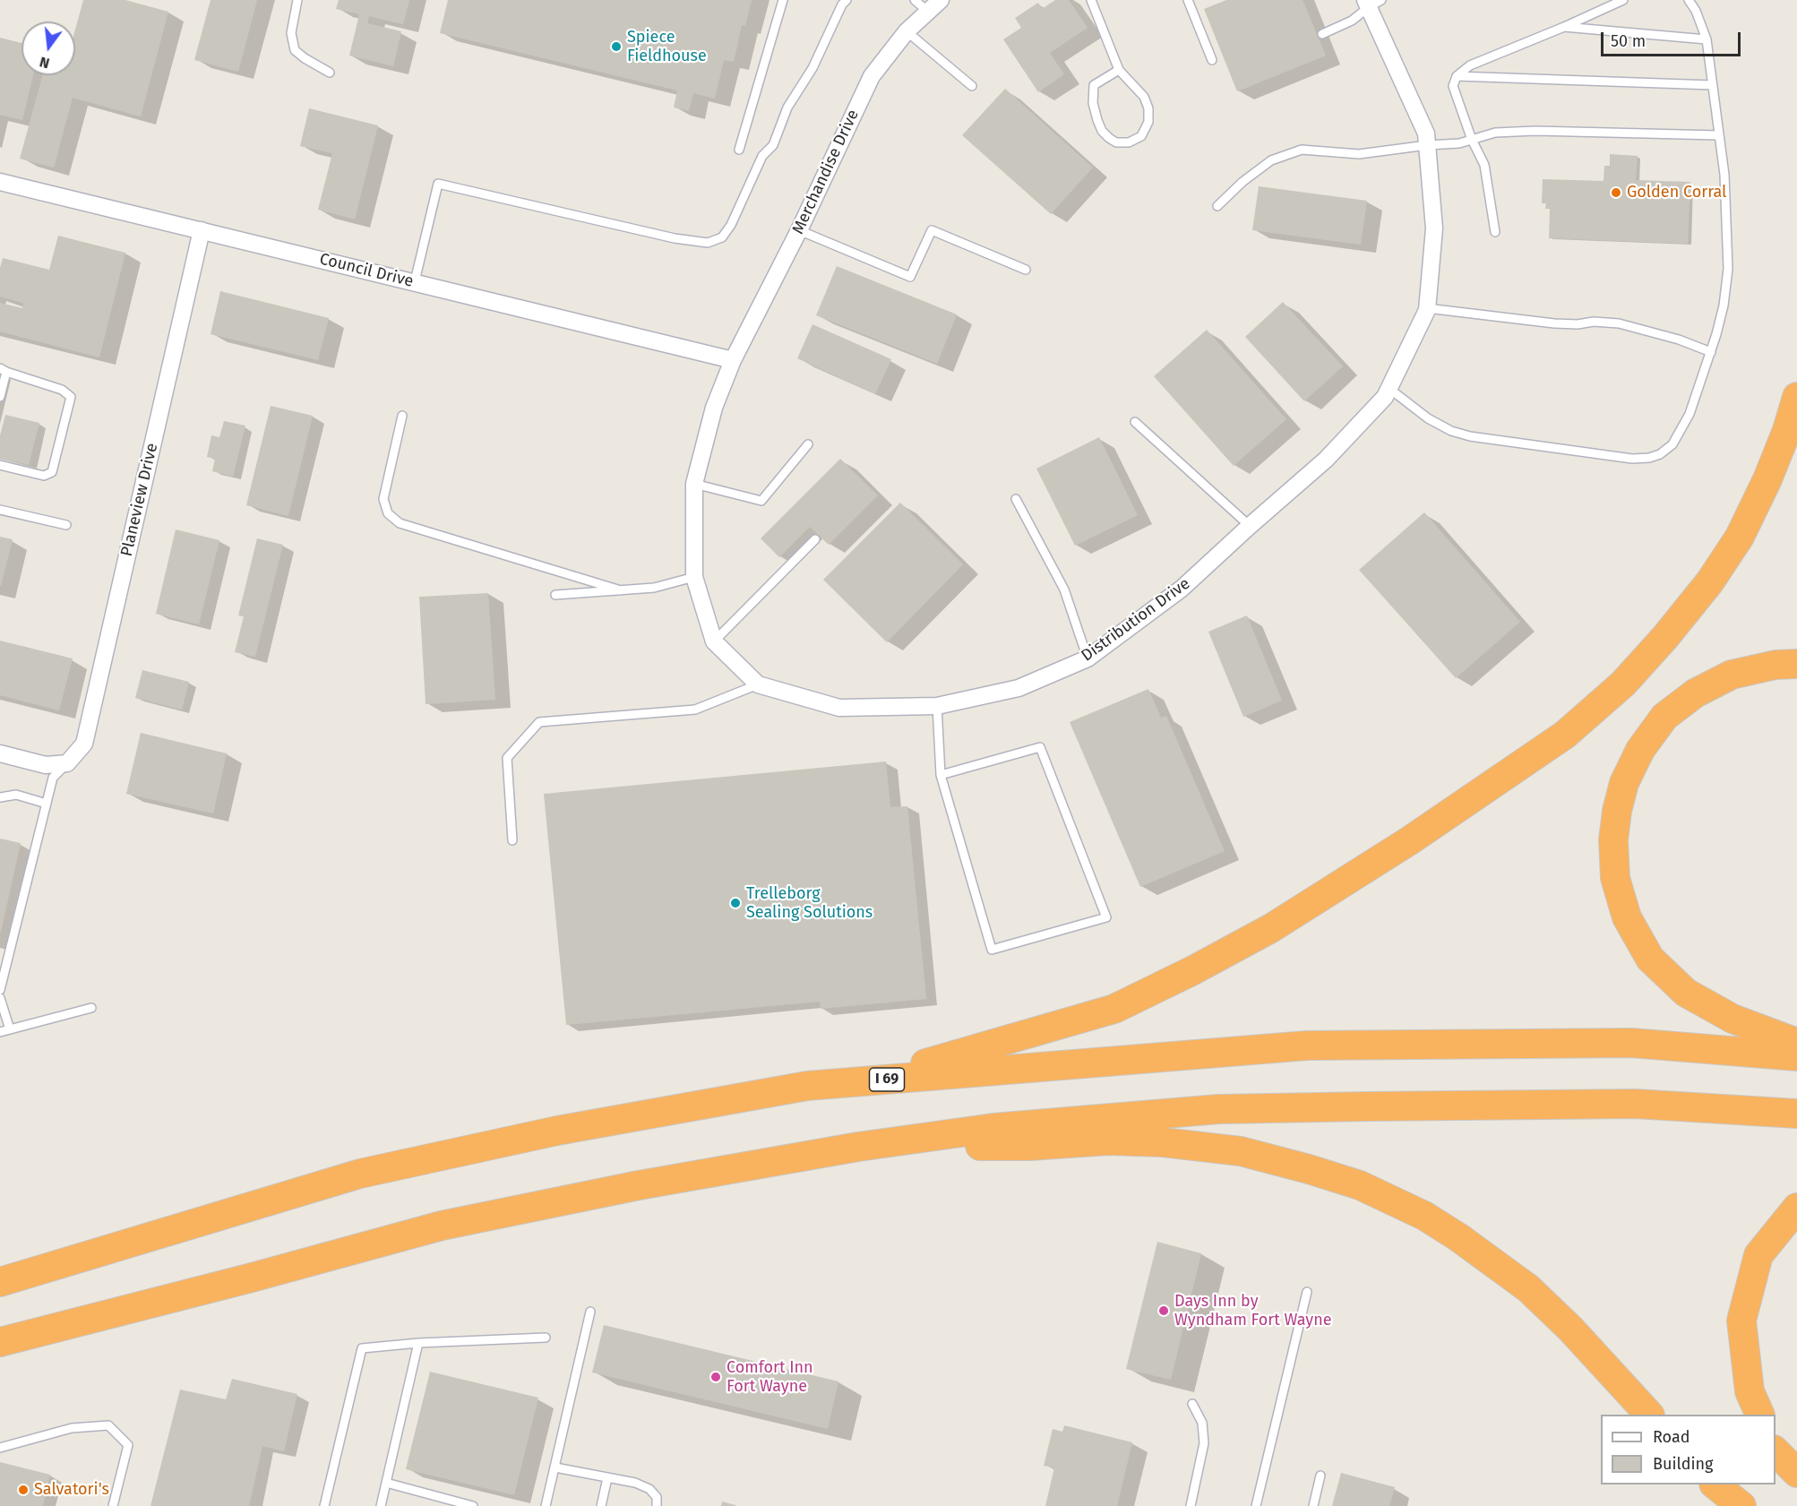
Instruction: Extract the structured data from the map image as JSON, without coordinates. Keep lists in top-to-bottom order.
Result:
{
  "streets": {
    "highway": ["I 69"],
    "street": [
      "Merchandise Drive",
      "Council Drive",
      "Planeview Drive",
      "Distribution Drive"
    ]
  },
  "crossings": [
    ["Merchandise Drive", "Council Drive"],
    ["Merchandise Drive", "Distribution Drive"],
    ["Council Drive", "Planeview Drive"],
    ["Council Drive", "Distribution Drive"]
  ],
  "places": [
    "Spiece Fieldhouse",
    "Golden Corral",
    "Trelleborg Sealing Solutions",
    "Days Inn by Wyndham Fort Wayne",
    "Comfort Inn Fort Wayne",
    "Salvatori's"
  ],
  "legend": ["Road", "Building"],
  "scale_bar": "50 m",
  "north": "bottom"
}
